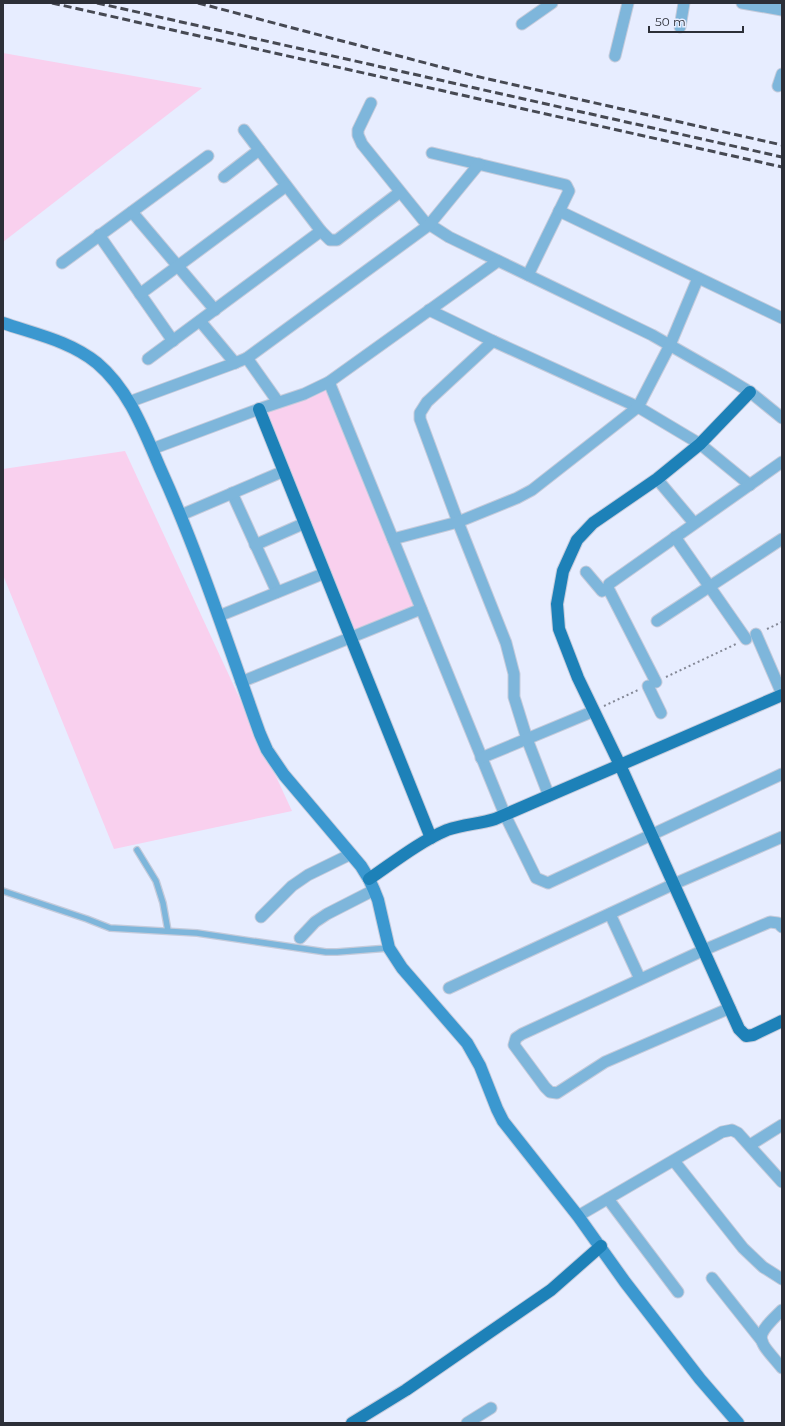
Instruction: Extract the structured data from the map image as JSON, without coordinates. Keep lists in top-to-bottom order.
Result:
{
  "scale_bar": "50 m"
}
